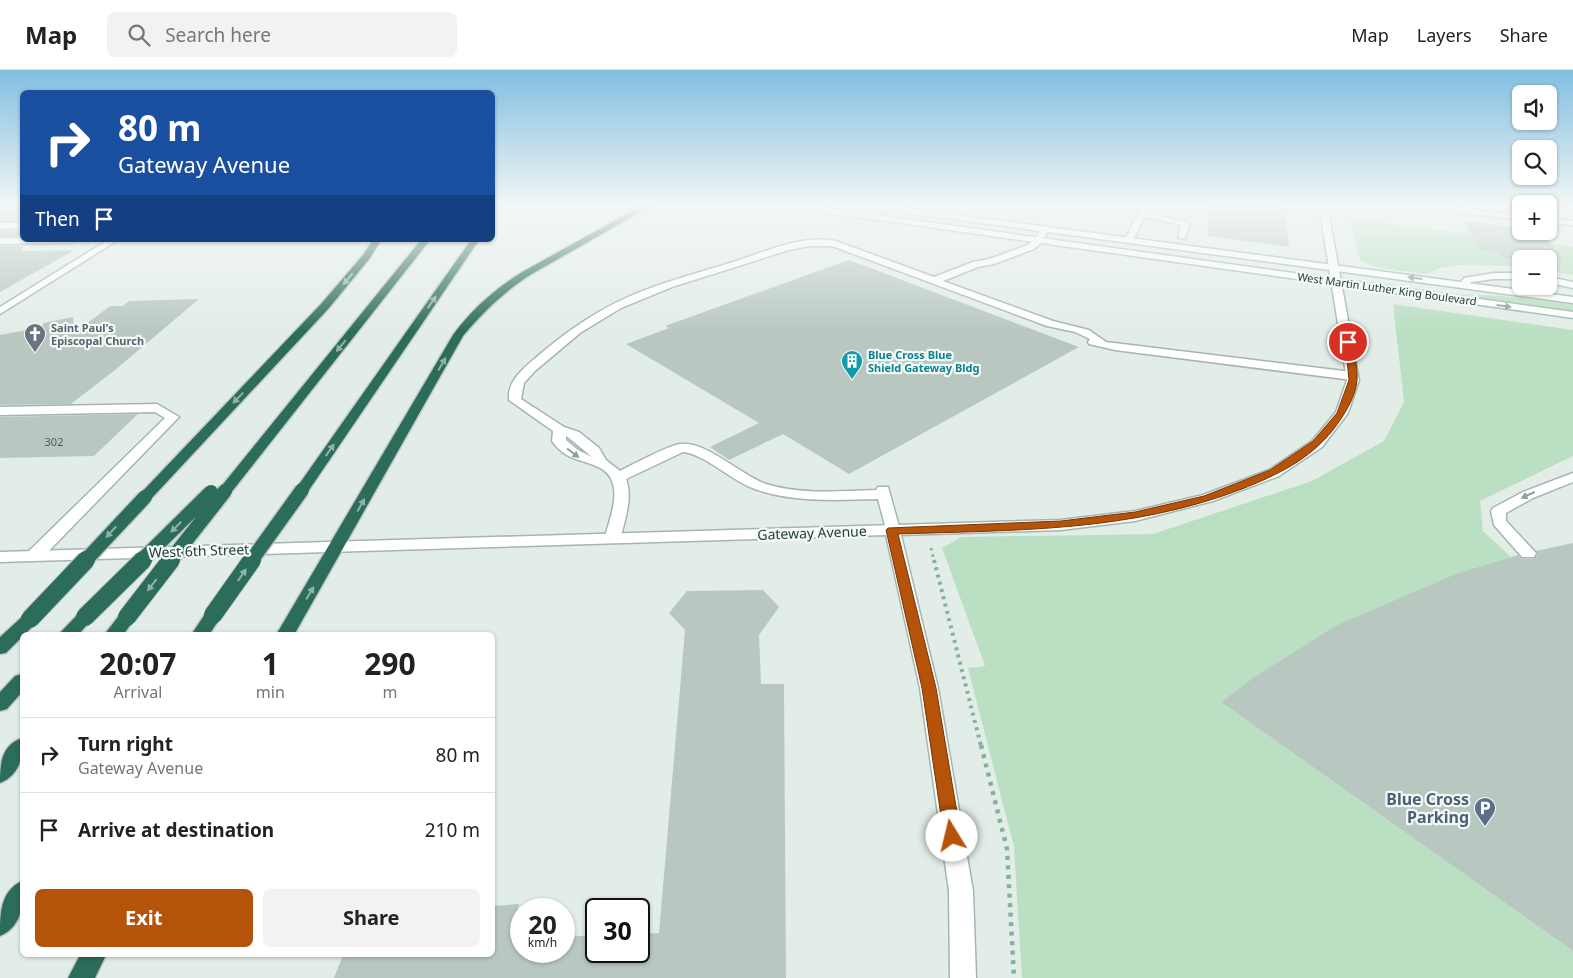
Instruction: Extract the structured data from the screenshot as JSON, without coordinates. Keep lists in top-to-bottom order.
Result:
{
  "streets": {
    "street": ["West Martin Luther King Boulevard", "Gateway Avenue", "West 6th Street"]
  },
  "crossings": [
    ["West Martin Luther King Boulevard", "Gateway Avenue"],
    ["Gateway Avenue", "West 6th Street"]
  ],
  "places": {
    "church": ["Saint Paul's Episcopal Church"],
    "building": ["Blue Cross Blue Shield Gateway Bldg"],
    "parking": ["Blue Cross Parking"]
  },
  "house_numbers": ["302"],
  "page": {
    "header": "Map",
    "search": "Search here",
    "nav": ["Map", "Layers", "Share"],
    "map_buttons": ["+", "−"],
    "turn": ["80 m", "Gateway Avenue"],
    "then": "Then",
    "eta": [
      "20:07",
      "Arrival",
      "1",
      "min",
      "290",
      "m"
    ],
    "list": [
      {
        "name": "Turn right",
        "note": "Gateway Avenue",
        "value": "80 m"
      },
      {
        "name": "Arrive at destination",
        "value": "210 m"
      }
    ],
    "buttons": ["Exit", "Share"],
    "speed": "20 km/h",
    "limit": "30"
  }
}
